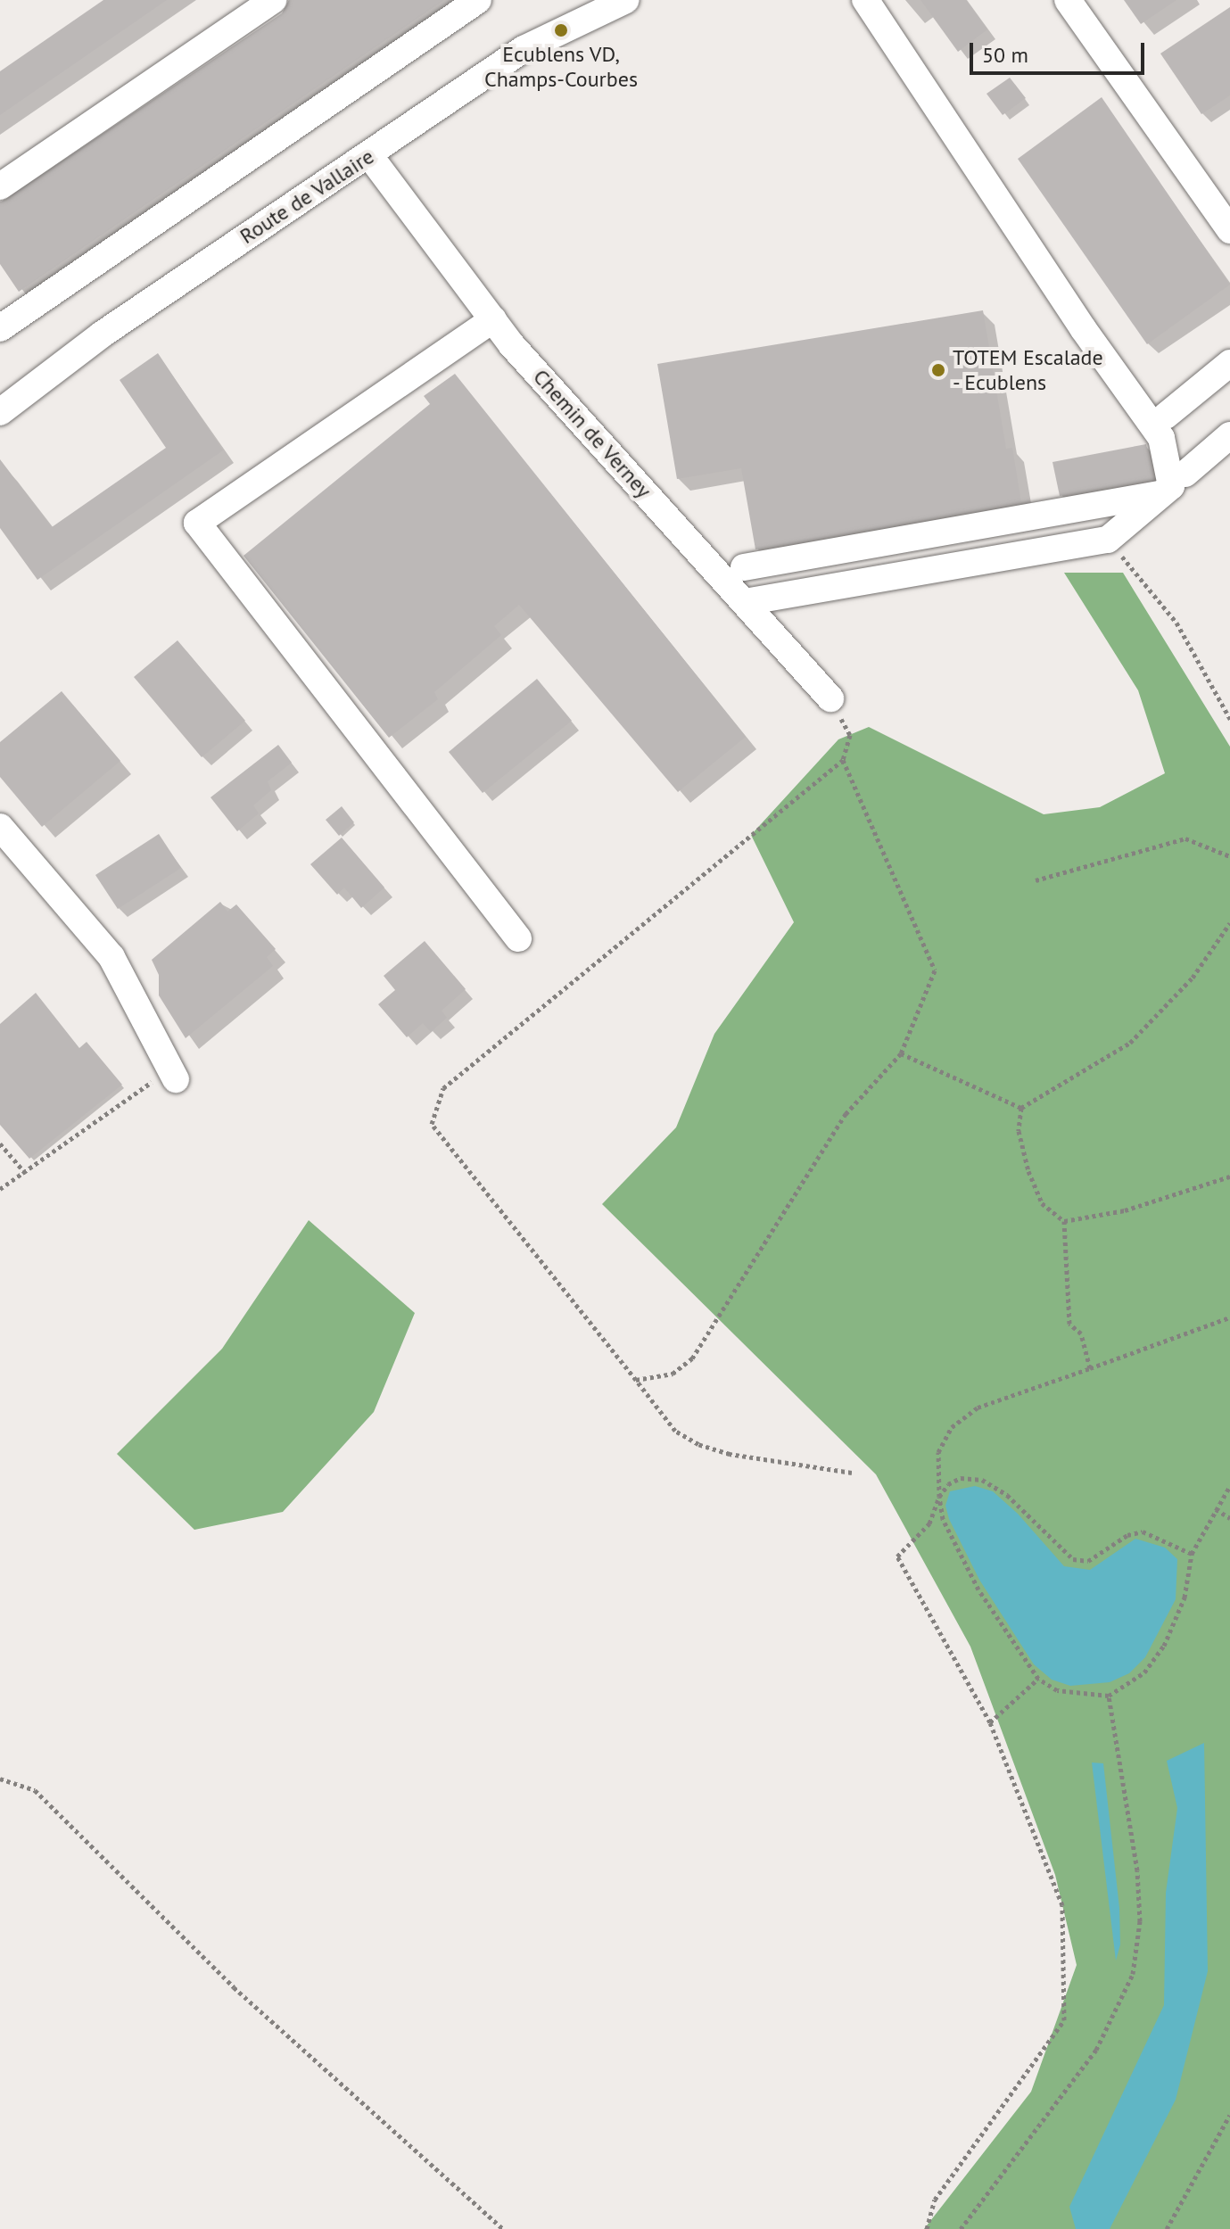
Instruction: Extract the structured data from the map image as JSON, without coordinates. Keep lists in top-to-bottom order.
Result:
{
  "streets": {
    "street": ["Route de Vallaire", "Chemin de Verney"]
  },
  "crossings": [
    ["Route de Vallaire", "Chemin de Verney"]
  ],
  "places": ["Ecublens VD, Champs-Courbes", "TOTEM Escalade - Ecublens"],
  "scale_bar": "50 m"
}
